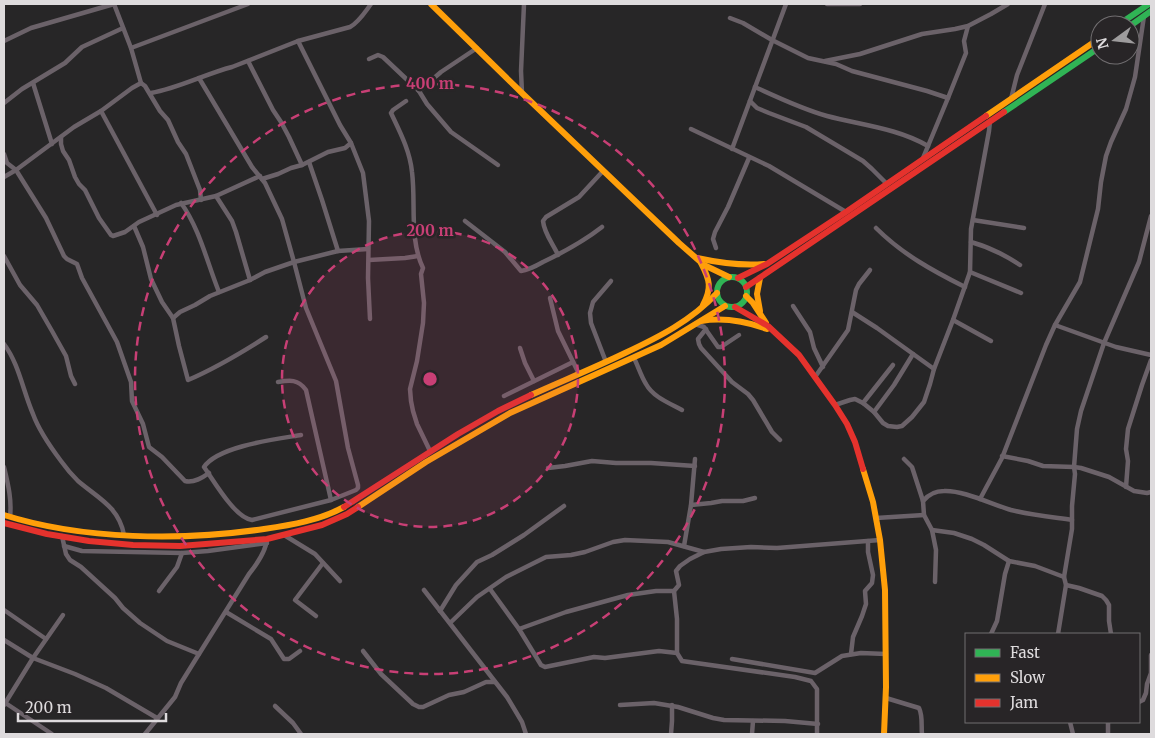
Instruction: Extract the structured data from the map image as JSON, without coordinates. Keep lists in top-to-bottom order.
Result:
{
  "legend": ["Fast", "Slow", "Jam"],
  "scale_bar": "200 m",
  "north": "left",
  "rings": ["400 m", "200 m"]
}
